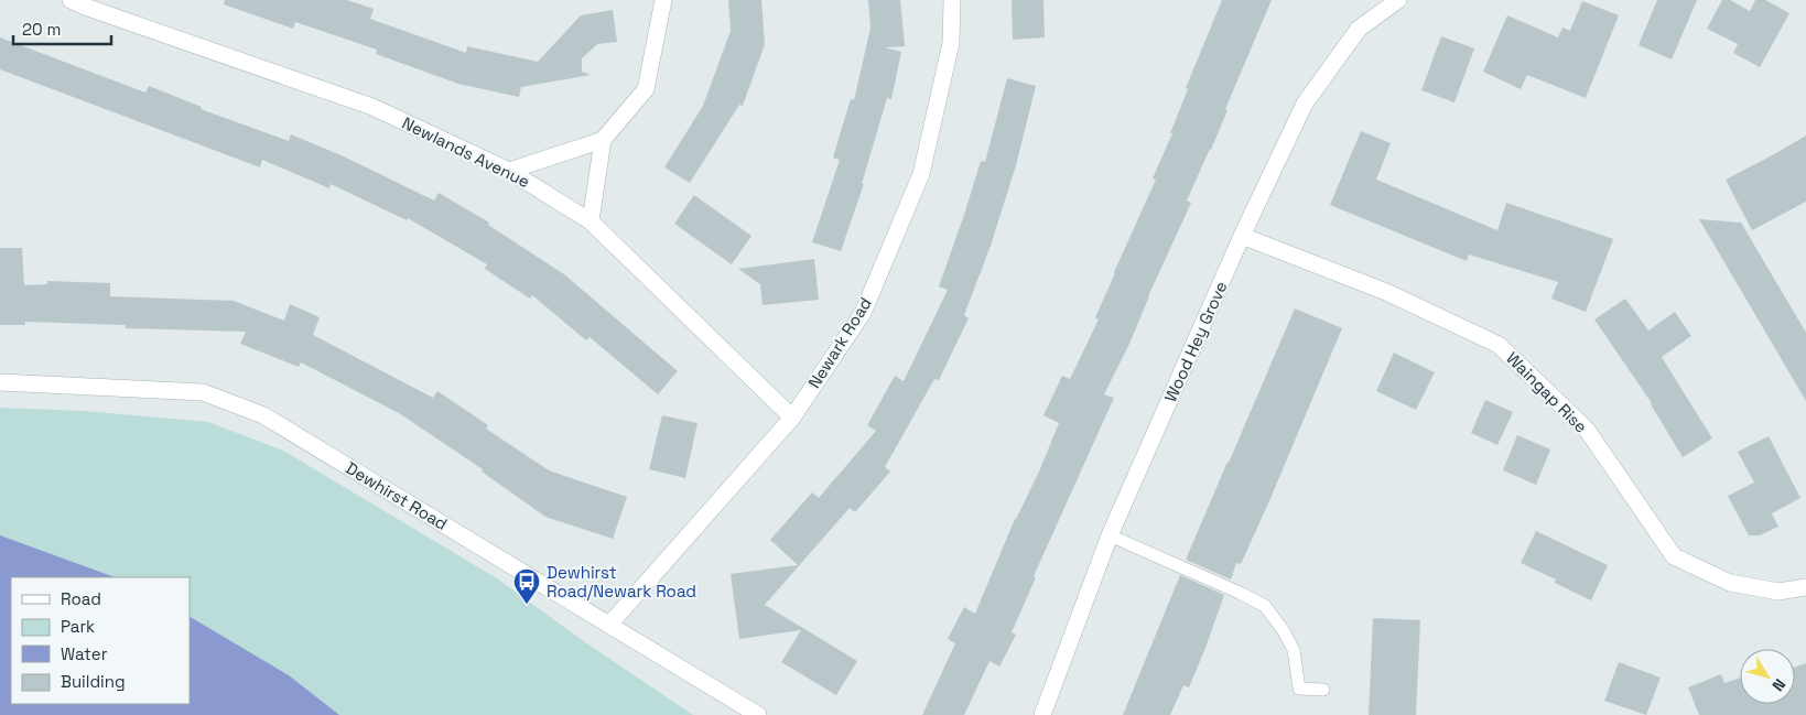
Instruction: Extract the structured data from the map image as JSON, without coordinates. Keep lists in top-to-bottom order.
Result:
{
  "streets": {
    "street": [
      "Newlands Avenue",
      "Wood Hey Grove",
      "Newark Road",
      "Waingap Rise",
      "Dewhirst Road"
    ]
  },
  "crossings": [
    ["Newlands Avenue", "Newark Road"],
    ["Wood Hey Grove", "Waingap Rise"],
    ["Newark Road", "Dewhirst Road"]
  ],
  "places": {
    "bus stop": ["Dewhirst Road/Newark Road"]
  },
  "legend": [
    "Road",
    "Park",
    "Water",
    "Building"
  ],
  "scale_bar": "20 m",
  "north": "bottom right"
}
